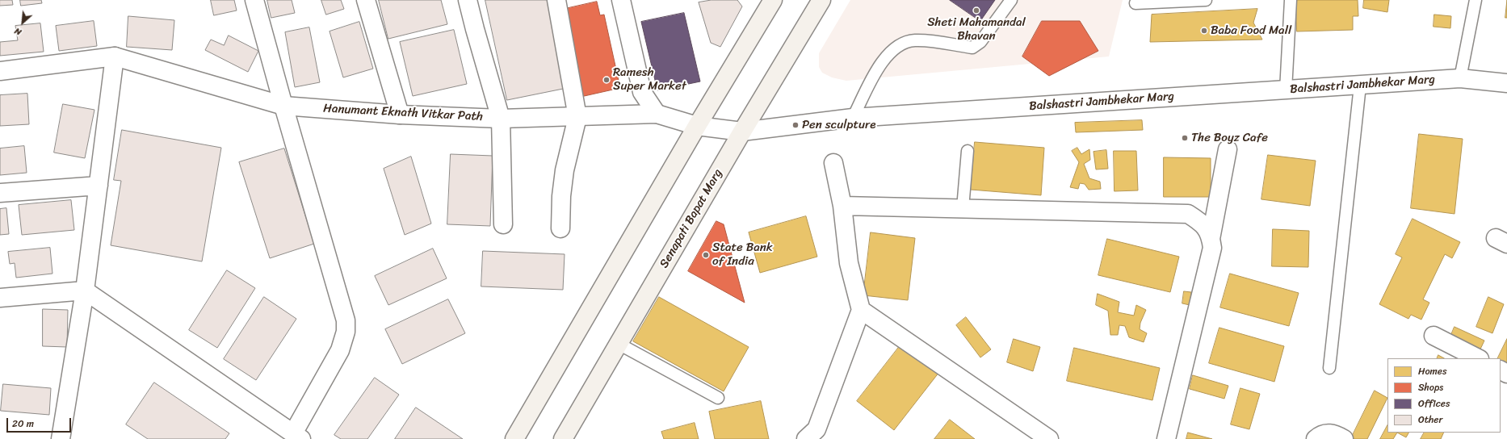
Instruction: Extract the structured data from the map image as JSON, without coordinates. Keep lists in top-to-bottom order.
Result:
{
  "streets": {
    "main road": ["Senapati Bapat Marg"],
    "street": ["Balshastri Jambhekar Marg", "Hanumant Eknath Vitkar Path"]
  },
  "crossings": [
    ["Balshastri Jambhekar Marg", "Hanumant Eknath Vitkar Path"],
    ["Balshastri Jambhekar Marg", "Senapati Bapat Marg"]
  ],
  "places": [
    "Sheti Mahamandal Bhavan",
    "Baba Food Mall",
    "Ramesh Super Market",
    "Pen sculpture",
    "The Boyz Cafe",
    "State Bank of India"
  ],
  "legend": [
    "Homes",
    "Shops",
    "Offices",
    "Other"
  ],
  "scale_bar": "20 m",
  "north": "bottom left"
}
